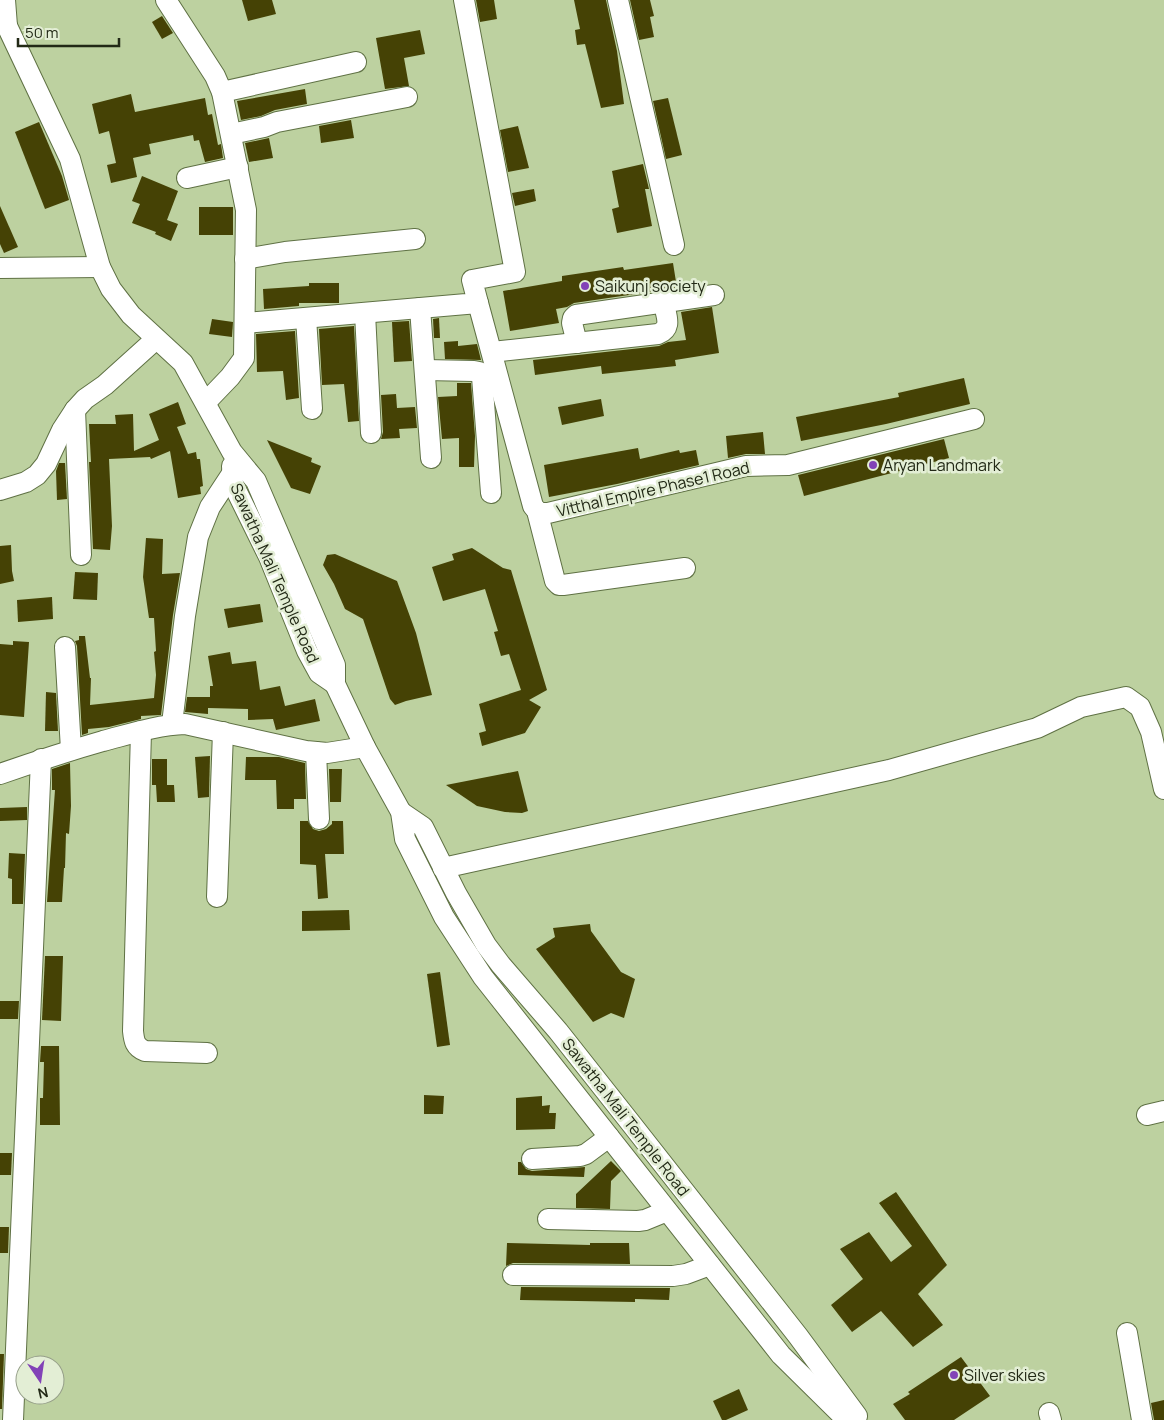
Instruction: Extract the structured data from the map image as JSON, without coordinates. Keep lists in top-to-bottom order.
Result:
{
  "streets": {
    "street": ["Vitthal Empire Phase1 Road", "Sawatha Mali Temple Road"]
  },
  "places": ["Saikunj society", "Aryan Landmark", "Silver skies"],
  "scale_bar": "50 m",
  "north": "bottom"
}
